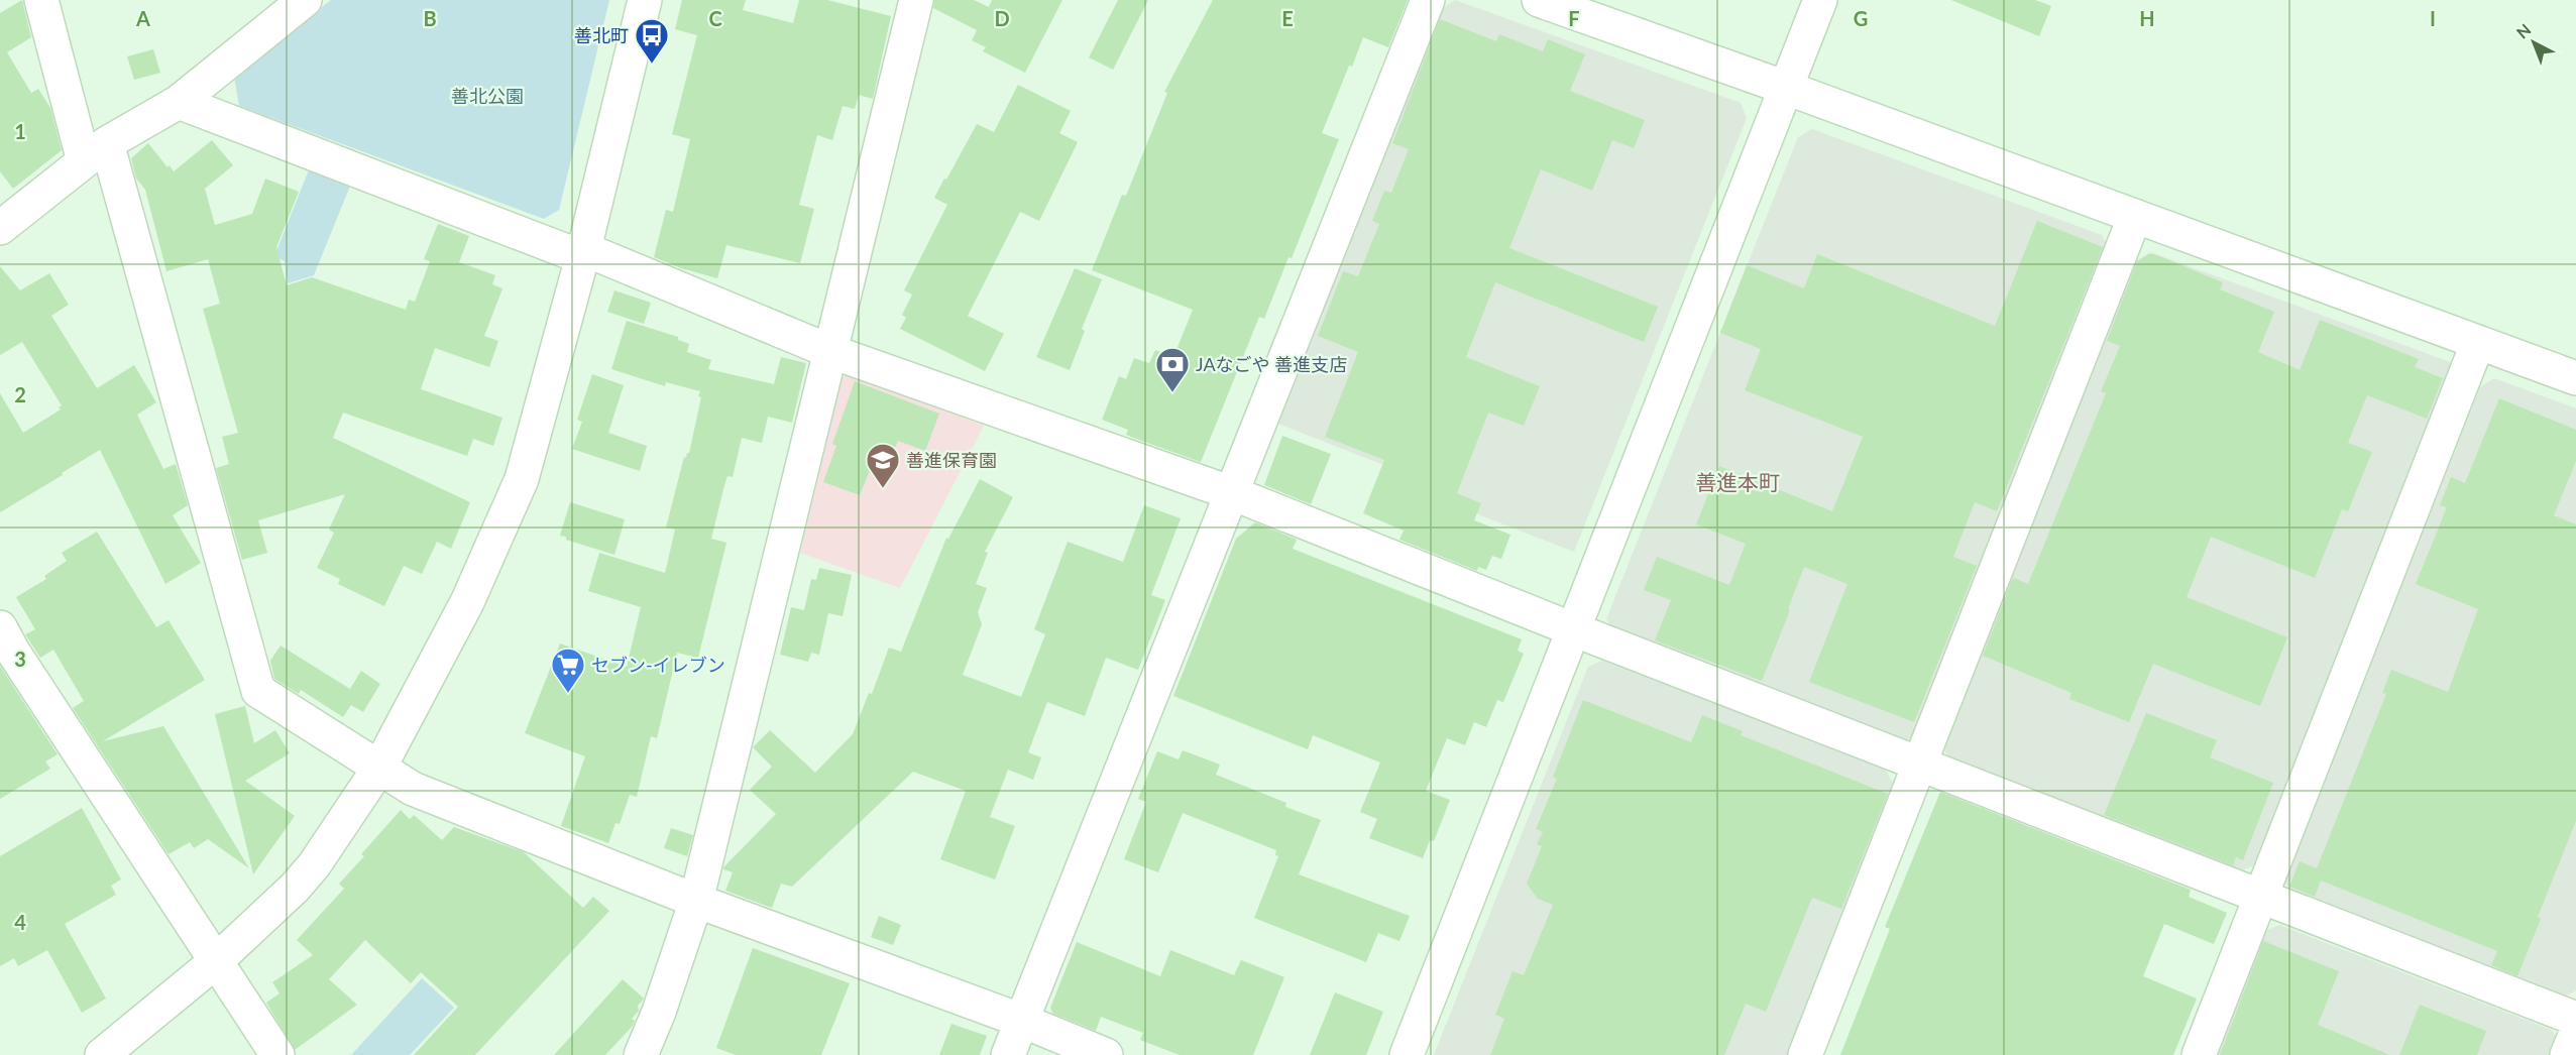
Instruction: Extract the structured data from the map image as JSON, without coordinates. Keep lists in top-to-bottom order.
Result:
{
  "districts": ["善進本町"],
  "parks": ["善北公園"],
  "places": {
    "bus stop": ["善北町"],
    "bank": ["JAなごや 善進支店"],
    "school or university": ["善進保育園"],
    "supermarket": ["セブン-イレブン"]
  },
  "north": "top left",
  "grid": {
    "columns": [
      "A",
      "B",
      "C",
      "D",
      "E",
      "F",
      "G",
      "H",
      "I"
    ],
    "rows": [
      "1",
      "2",
      "3",
      "4"
    ]
  }
}
